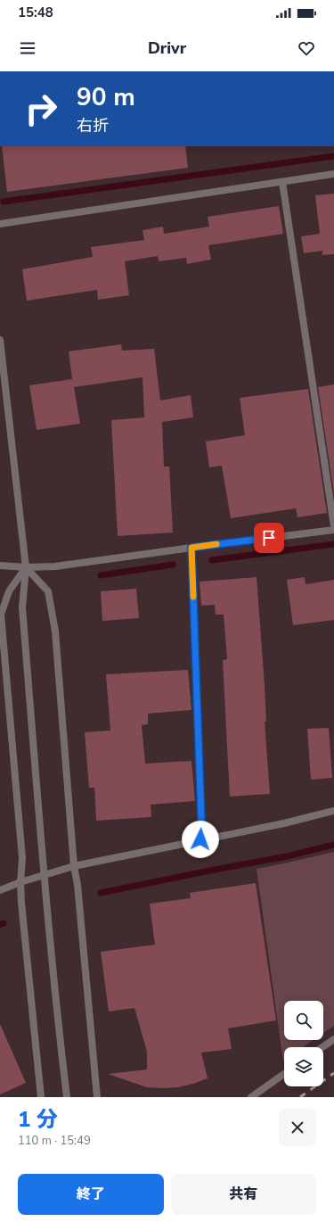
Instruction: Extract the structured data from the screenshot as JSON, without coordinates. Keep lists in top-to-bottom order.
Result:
{
  "page": {
    "status": "15:48",
    "header": "Drivr",
    "turn": ["90 m", "右折"],
    "heading": ["1 分", "110 m · 15:49"],
    "buttons": ["終了", "共有"]
  }
}
